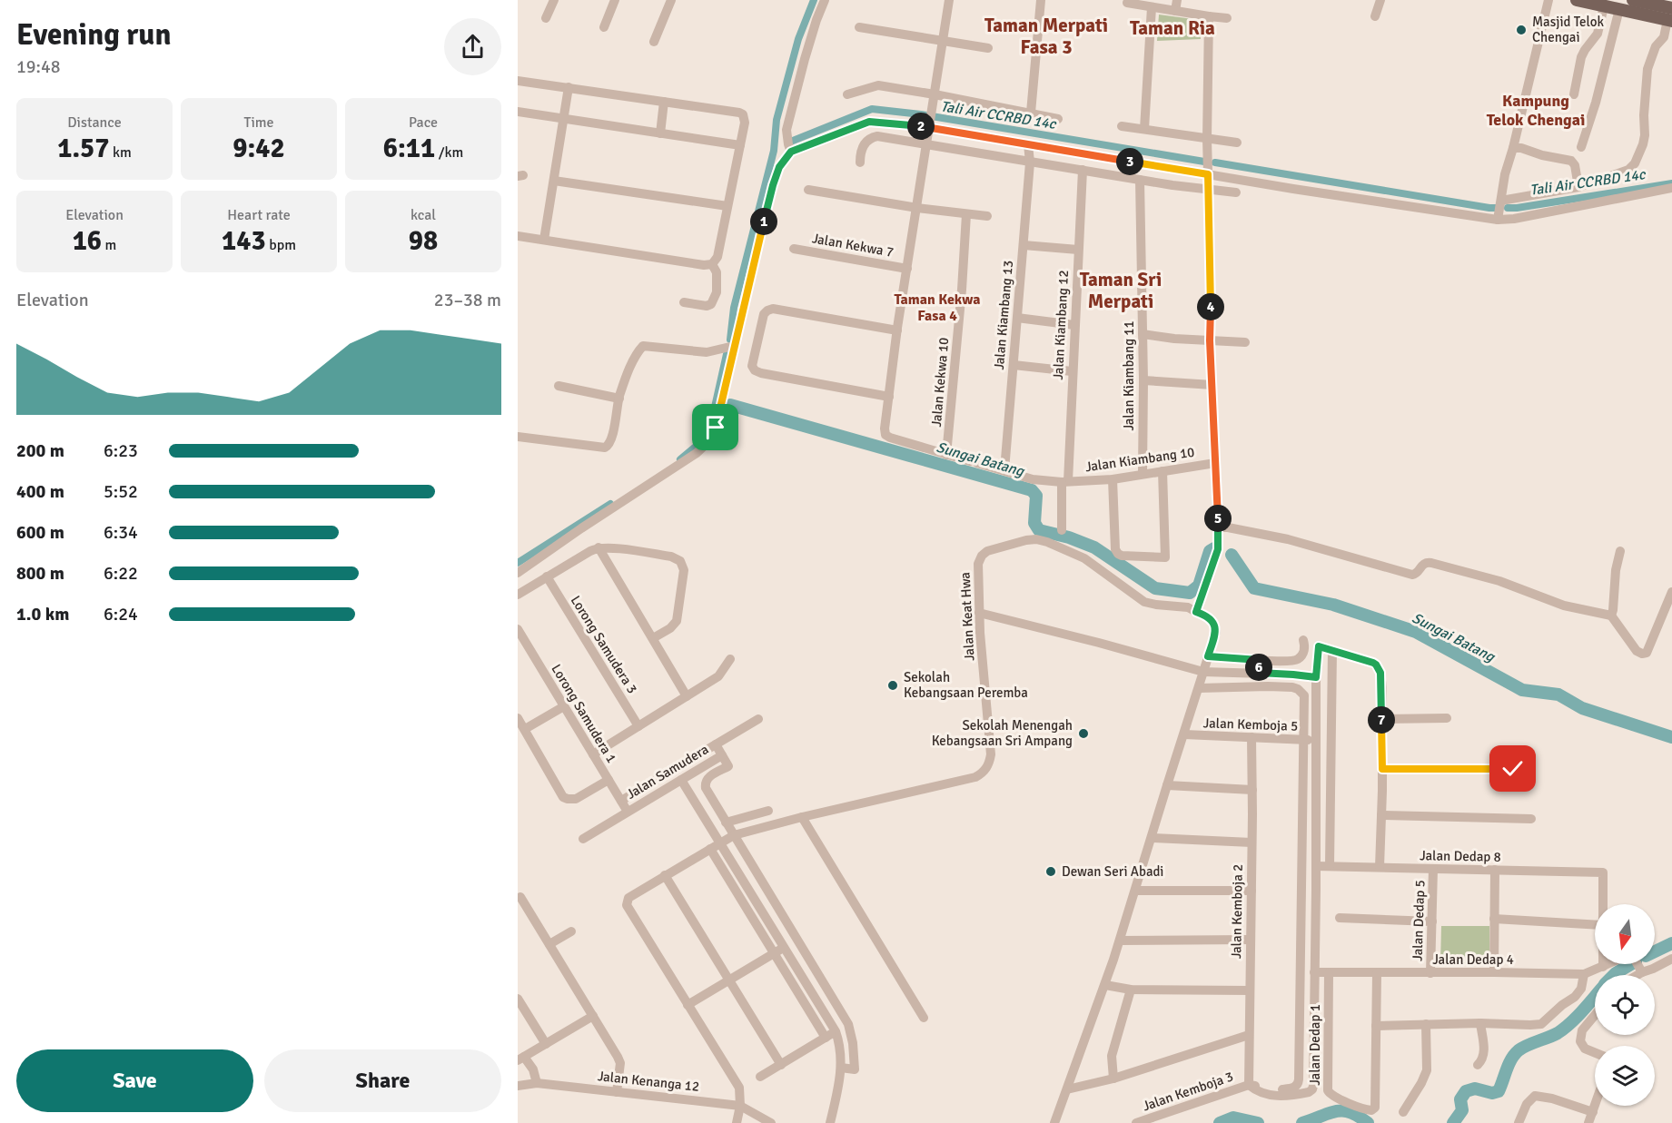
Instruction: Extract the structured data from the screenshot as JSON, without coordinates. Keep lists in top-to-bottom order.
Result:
{
  "streets": {
    "street": [
      "Jalan Kekwa 7",
      "Jalan Kiambang 13",
      "Jalan Kiambang 12",
      "Jalan Kiambang 11",
      "Jalan Kekwa 10",
      "Jalan Kiambang 10",
      "Jalan Keat Hwa",
      "Lorong Samudera 3",
      "Lorong Samudera 1",
      "Jalan Kemboja 5",
      "Jalan Samudera",
      "Jalan Dedap 8",
      "Jalan Kemboja 2",
      "Jalan Dedap 5",
      "Jalan Dedap 4",
      "Jalan Dedap 1",
      "Jalan Kenanga 12",
      "Jalan Kemboja 3"
    ]
  },
  "crossings": [
    ["Jalan Kiambang 13", "Jalan Kiambang 10"],
    ["Jalan Kiambang 12", "Jalan Kiambang 10"],
    ["Jalan Kiambang 11", "Jalan Kiambang 10"],
    ["Jalan Kekwa 10", "Jalan Kiambang 10"],
    ["Jalan Keat Hwa", "Jalan Kenanga 12"],
    ["Lorong Samudera 1", "Jalan Samudera"],
    ["Jalan Kemboja 5", "Jalan Kemboja 2"],
    ["Jalan Dedap 8", "Jalan Dedap 5"],
    ["Jalan Kemboja 2", "Jalan Kemboja 3"],
    ["Jalan Dedap 5", "Jalan Dedap 4"],
    ["Jalan Dedap 4", "Jalan Dedap 1"]
  ],
  "districts": [
    "Taman Merpati Fasa 3",
    "Taman Ria",
    "Kampung Telok Chengai",
    "Taman Sri Merpati",
    "Taman Kekwa Fasa 4"
  ],
  "water": ["Tali Air CCRBD 14c", "Sungai Batang"],
  "places": [
    "Masjid Telok Chengai",
    "Sekolah Kebangsaan Peremba",
    "Sekolah Menengah Kebangsaan Sri Ampang",
    "Dewan Seri Abadi"
  ],
  "north": "bottom",
  "page": {
    "heading": ["Evening run", "19:48"],
    "stats": [
      ["Distance", "1.57 km"],
      ["Time", "9:42"],
      ["Pace", "6:11 /km"],
      ["Elevation", "16 m"],
      ["Heart rate", "143 bpm"],
      ["kcal", "98"]
    ],
    "pins": [
      "2",
      "3",
      "1",
      "4",
      "5",
      "6",
      "7"
    ],
    "chart": ["Elevation", "23–38 m"],
    "list": [
      {
        "name": "200 m",
        "note": "6:23"
      },
      {
        "name": "400 m",
        "note": "5:52"
      },
      {
        "name": "600 m",
        "note": "6:34"
      },
      {
        "name": "800 m",
        "note": "6:22"
      },
      {
        "name": "1.0 km",
        "note": "6:24"
      }
    ],
    "buttons": ["Save", "Share"]
  }
}
